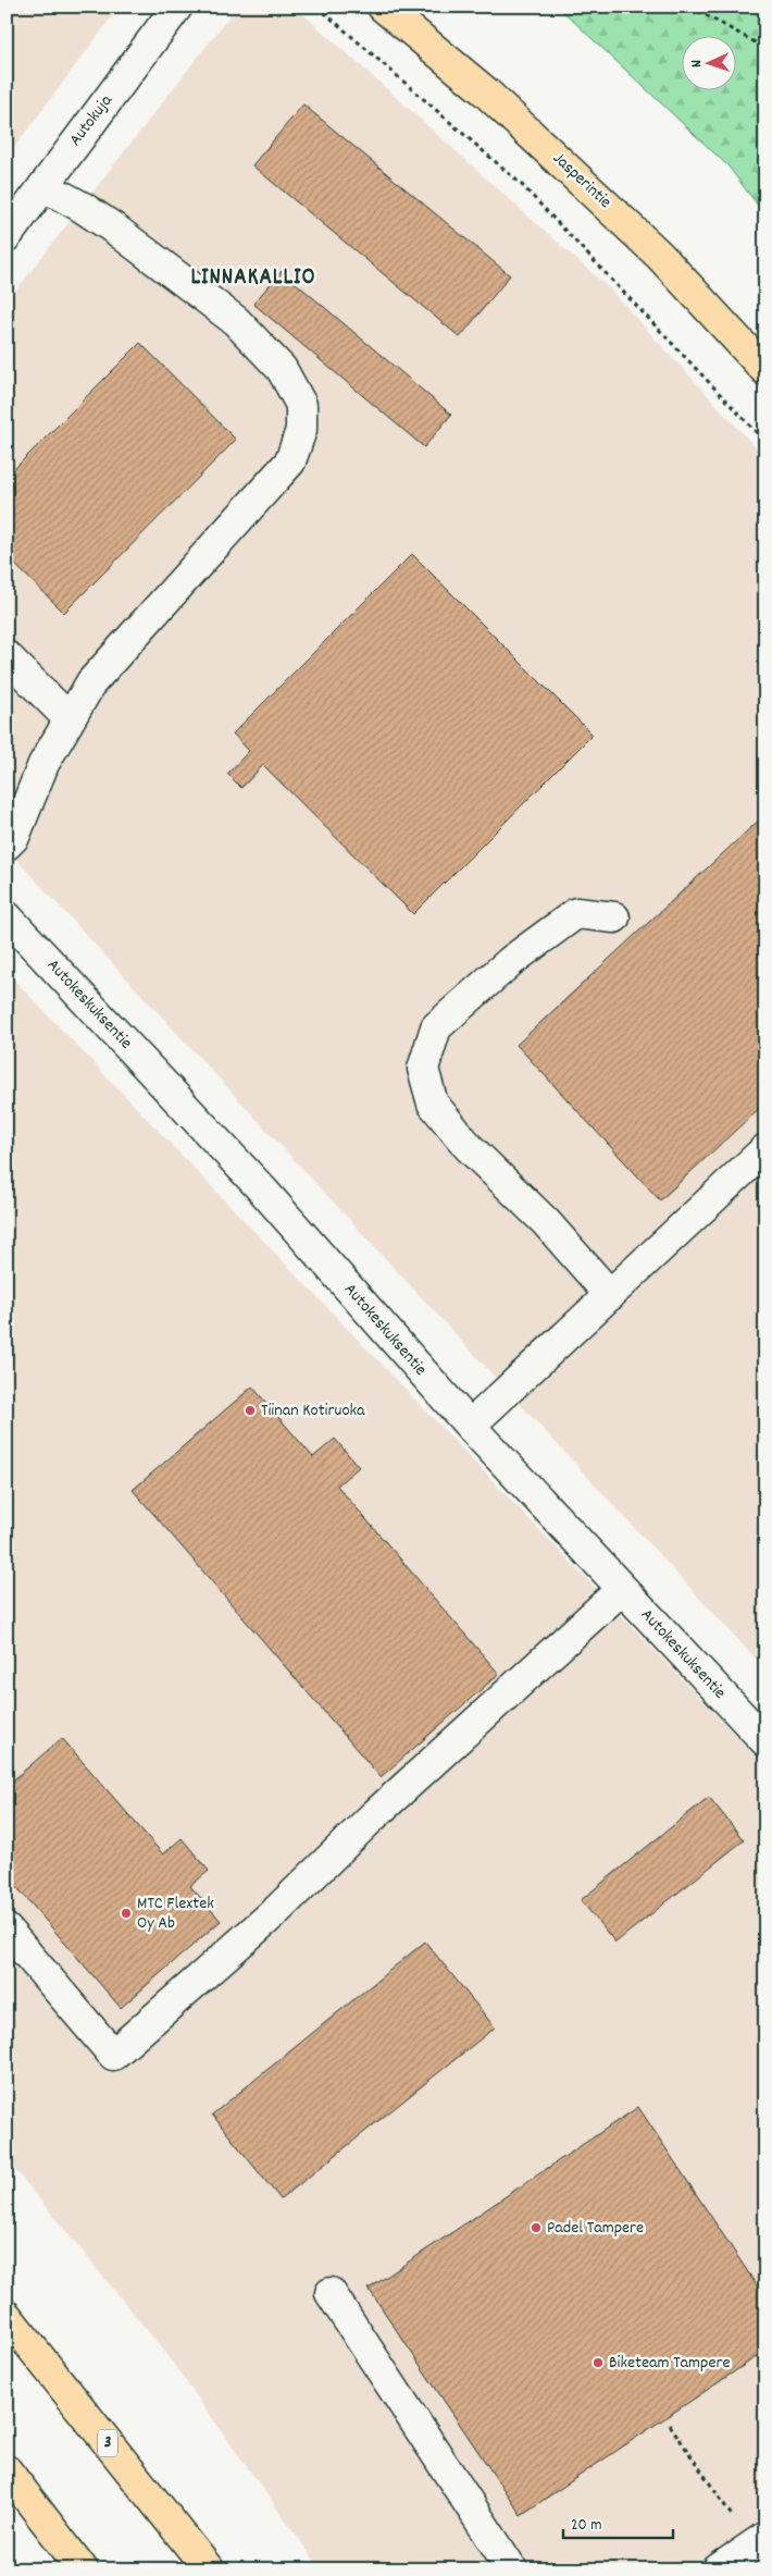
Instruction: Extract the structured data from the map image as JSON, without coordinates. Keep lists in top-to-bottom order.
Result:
{
  "streets": {
    "main road": ["Jasperintie", "3"],
    "street": ["Autokuja", "Autokeskuksentie"]
  },
  "districts": ["LINNAKALLIO"],
  "places": [
    "Tiinan Kotiruoka",
    "MTC Flextek Oy Ab",
    "Padel Tampere",
    "Biketeam Tampere"
  ],
  "scale_bar": "20 m",
  "north": "left"
}
